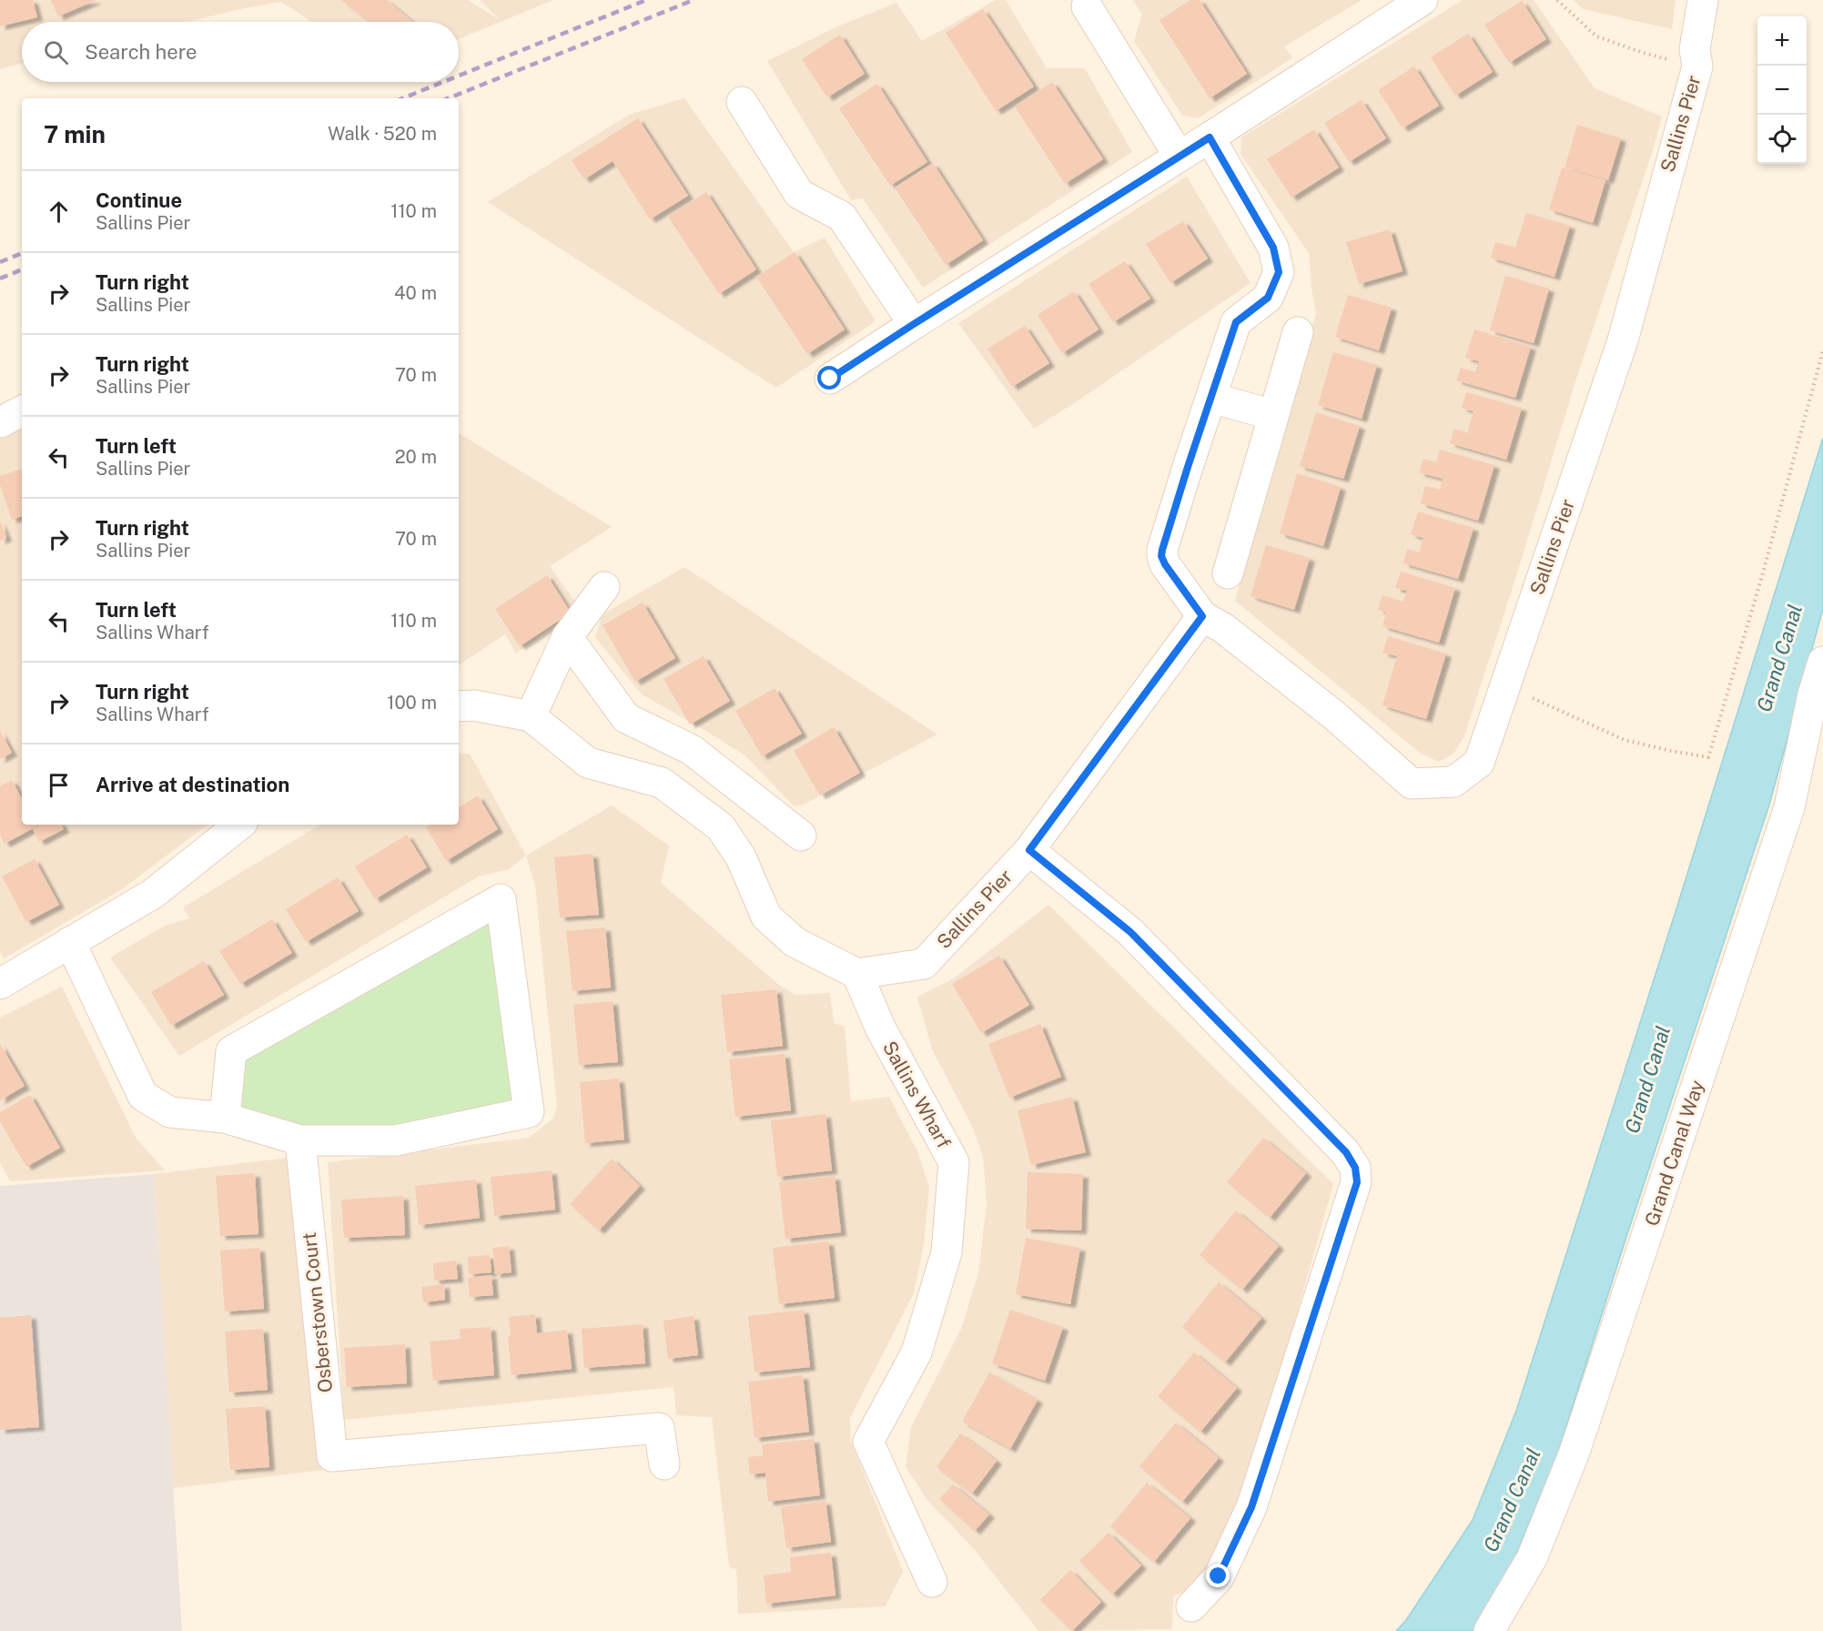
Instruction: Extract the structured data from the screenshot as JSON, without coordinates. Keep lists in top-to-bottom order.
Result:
{
  "streets": {
    "street": [
      "Sallins Pier",
      "Sallins Wharf",
      "Grand Canal Way",
      "Osberstown Court"
    ]
  },
  "crossings": [
    ["Sallins Pier", "Sallins Wharf"]
  ],
  "water": ["Grand Canal"],
  "page": {
    "map_buttons": ["+", "−"],
    "search": "Search here",
    "heading": ["7 min", "Walk · 520 m"],
    "list": [
      ["Continue", "Sallins Pier", "110 m"],
      ["Turn right", "Sallins Pier", "40 m"],
      ["Turn right", "Sallins Pier", "70 m"],
      ["Turn left", "Sallins Pier", "20 m"],
      ["Turn right", "Sallins Pier", "70 m"],
      ["Turn left", "Sallins Wharf", "110 m"],
      ["Turn right", "Sallins Wharf", "100 m"],
      "Arrive at destination"
    ]
  }
}
